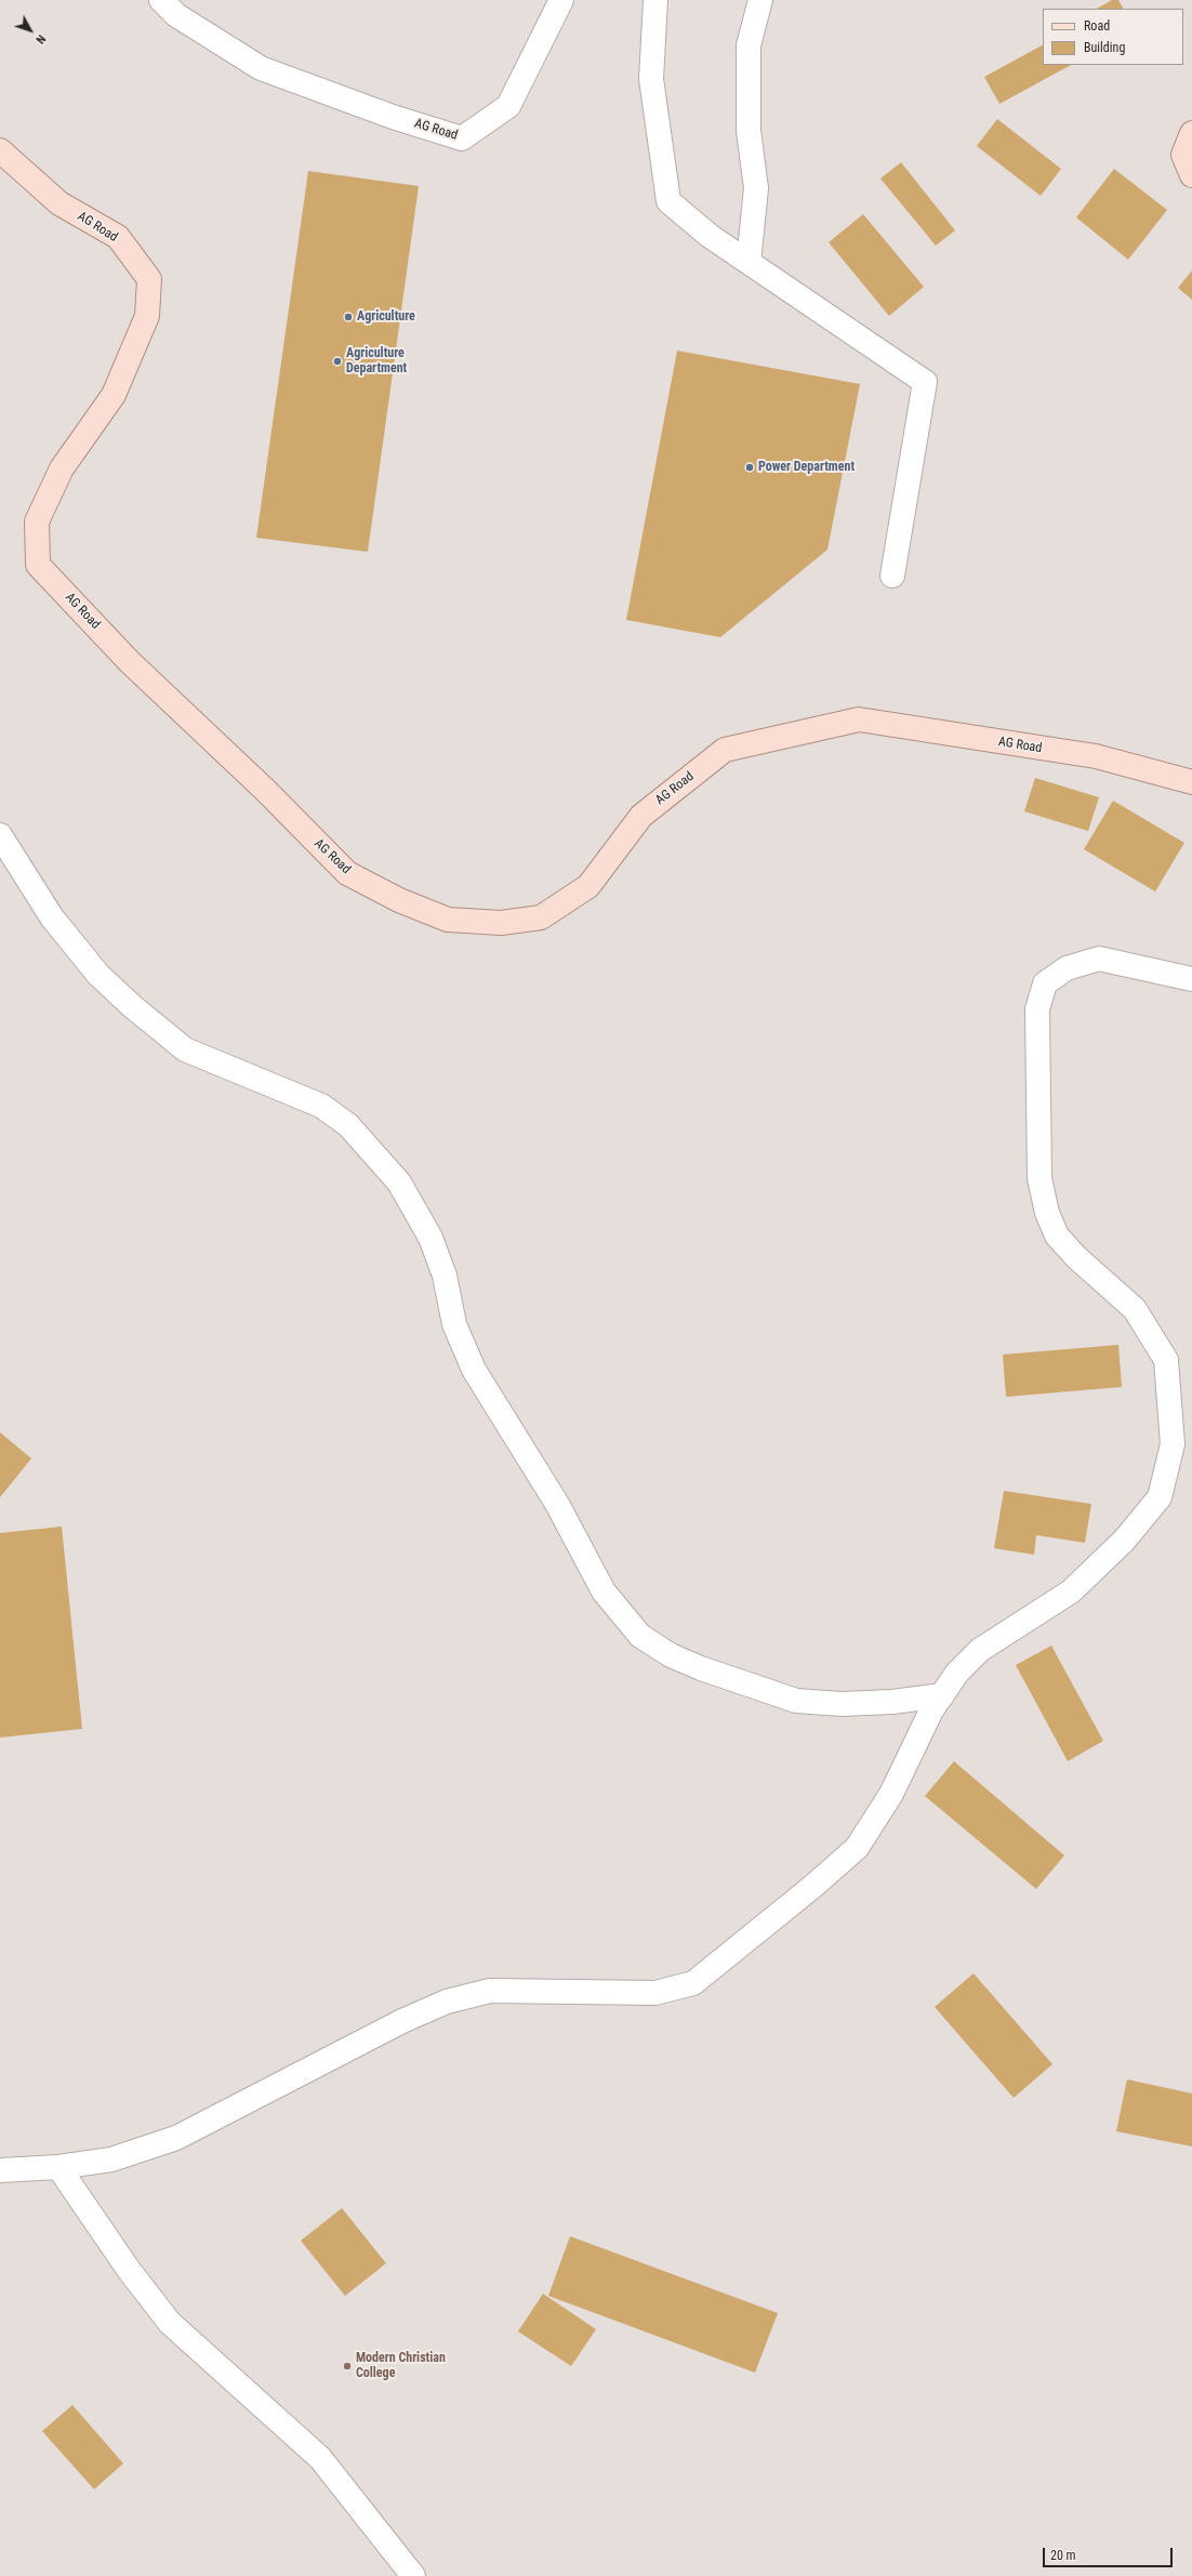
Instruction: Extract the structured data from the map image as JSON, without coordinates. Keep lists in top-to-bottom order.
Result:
{
  "streets": {
    "main road": ["AG Road"]
  },
  "places": [
    "Agriculture",
    "Agriculture Department",
    "Power Department",
    "Modern Christian College"
  ],
  "legend": ["Road", "Building"],
  "scale_bar": "20 m",
  "north": "bottom right"
}
